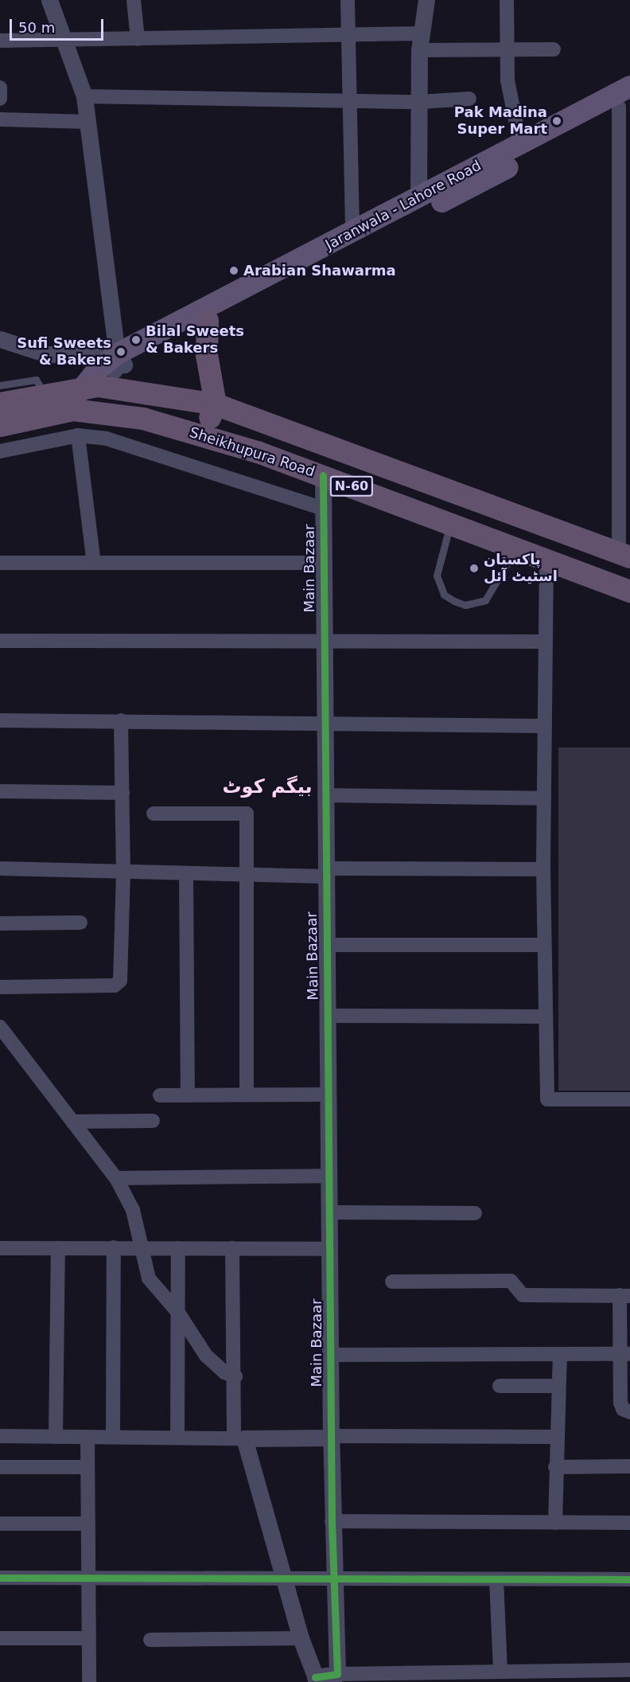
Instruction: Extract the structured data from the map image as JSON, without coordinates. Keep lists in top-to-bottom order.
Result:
{
  "streets": {
    "highway": ["Sheikhupura Road", "N-60"],
    "main road": ["Jaranwala - Lahore Road"],
    "street": ["Main Bazaar"]
  },
  "crossings": [
    ["Jaranwala - Lahore Road", "Sheikhupura Road"],
    ["Sheikhupura Road", "Main Bazaar"]
  ],
  "districts": ["بیگم کوٹ"],
  "places": [
    "Pak Madina Super Mart",
    "Arabian Shawarma",
    "Bilal Sweets & Bakers",
    "Sufi Sweets & Bakers",
    "پاکستان اسٹیٹ آئل"
  ],
  "scale_bar": "50 m"
}
